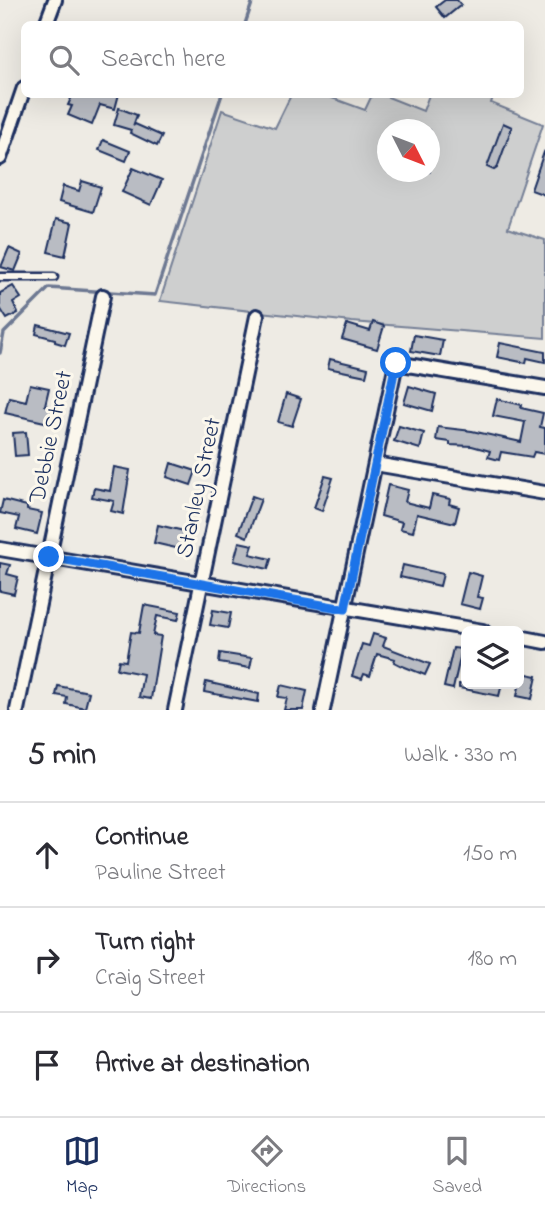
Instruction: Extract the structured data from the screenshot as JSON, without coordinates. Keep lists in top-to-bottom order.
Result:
{
  "streets": {
    "street": ["Debbie Street", "Stanley Street"]
  },
  "north": "bottom right",
  "page": {
    "search": "Search here",
    "heading": ["5 min", "Walk · 330 m"],
    "list": [
      ["Continue", "Pauline Street", "150 m"],
      ["Turn right", "Craig Street", "180 m"],
      "Arrive at destination"
    ],
    "nav": ["Map", "Directions", "Saved"]
  }
}
